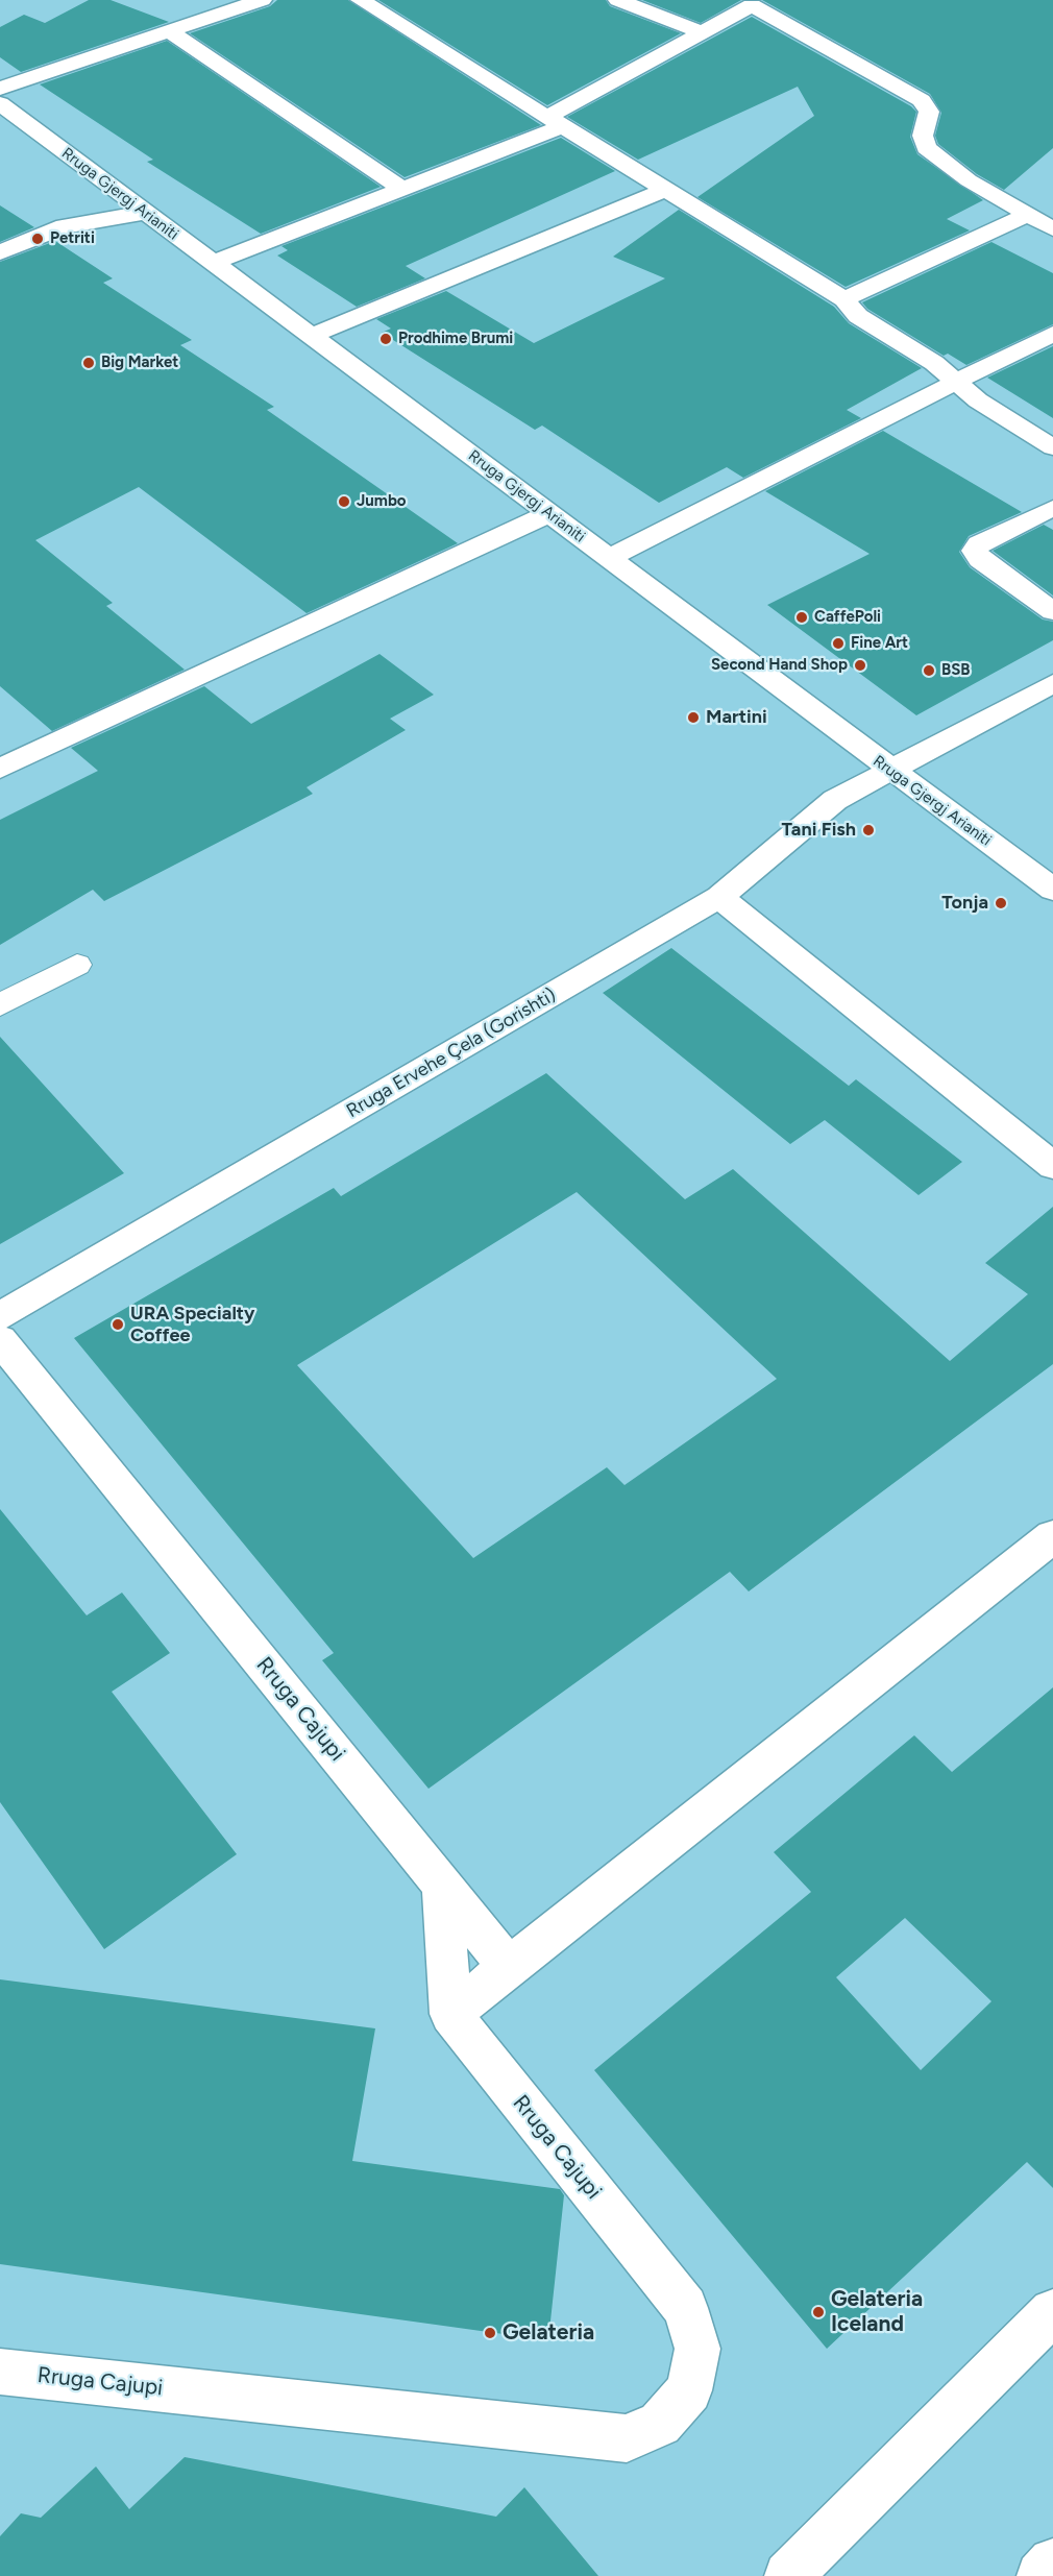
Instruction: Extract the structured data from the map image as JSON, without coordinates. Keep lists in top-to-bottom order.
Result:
{
  "streets": {
    "street": ["Rruga Gjergj Arianiti", "Rruga Ervehe Çela (Gorishti)", "Rruga Cajupi"]
  },
  "crossings": [
    ["Rruga Gjergj Arianiti", "Rruga Ervehe Çela (Gorishti)"]
  ],
  "places": [
    "Petriti",
    "Prodhime Brumi",
    "Big Market",
    "Jumbo",
    "CaffePoli",
    "Fine Art",
    "Second Hand Shop",
    "BSB",
    "Martini",
    "Tani Fish",
    "Tonja",
    "URA Specialty Coffee",
    "Gelateria Iceland",
    "Gelateria"
  ]
}
